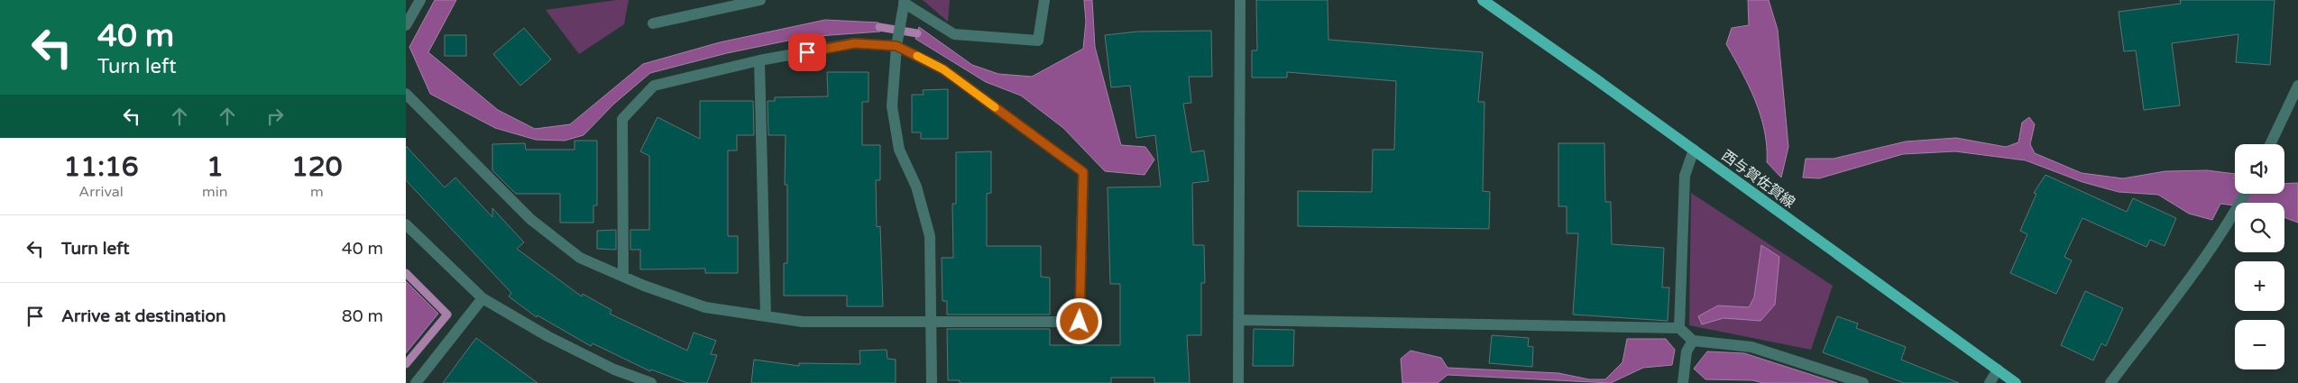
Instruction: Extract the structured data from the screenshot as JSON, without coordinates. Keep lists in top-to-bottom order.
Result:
{
  "streets": {
    "main road": ["西与賀佐賀線"]
  },
  "page": {
    "turn": ["40 m", "Turn left"],
    "eta": [
      "11:16",
      "Arrival",
      "1",
      "min",
      "120",
      "m"
    ],
    "map_buttons": ["+", "−"],
    "list": [
      {
        "name": "Turn left",
        "value": "40 m"
      },
      {
        "name": "Arrive at destination",
        "value": "80 m"
      }
    ]
  }
}
